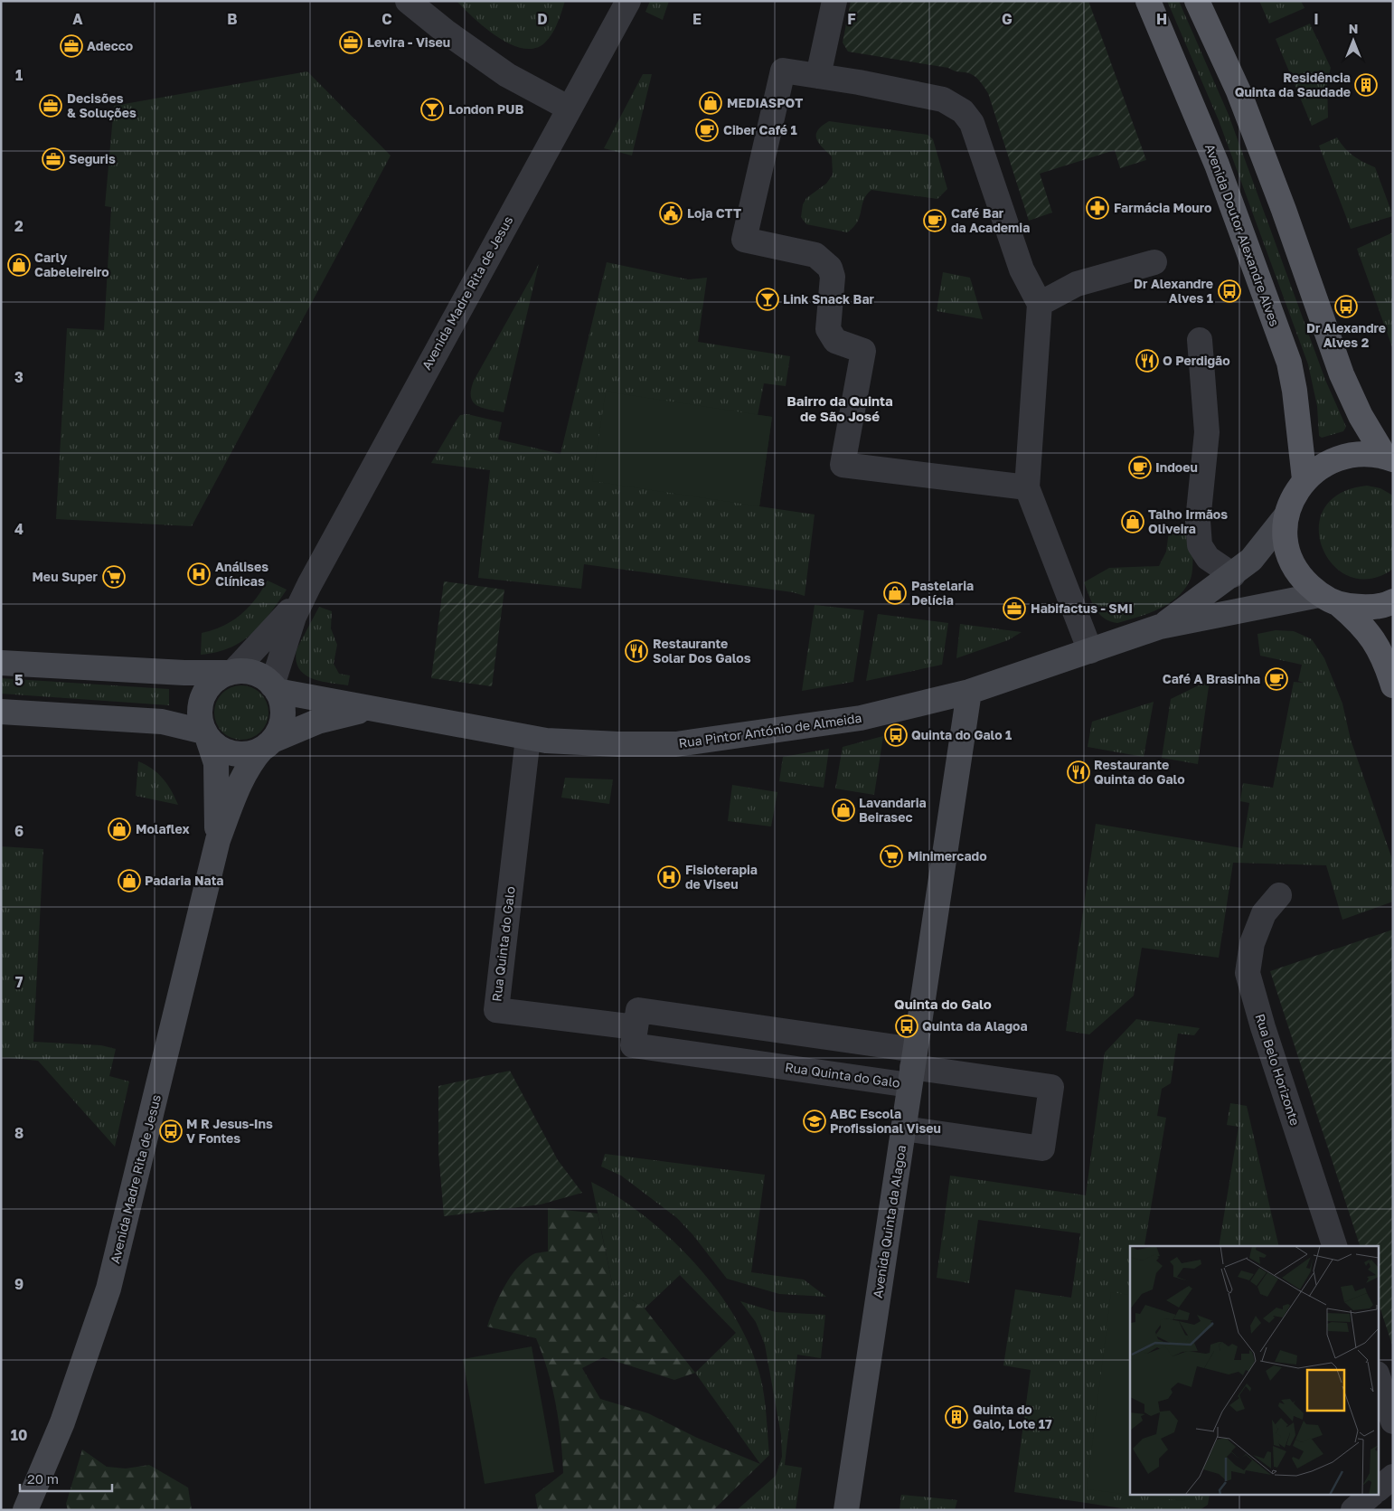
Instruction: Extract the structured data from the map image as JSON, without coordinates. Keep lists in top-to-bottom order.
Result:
{
  "streets": {
    "main road": ["Avenida Doutor Alexandre Alves"],
    "street": [
      "Avenida Madre Rita de Jesus",
      "Rua Pintor António de Almeida",
      "Rua Quinta do Galo",
      "Rua Belo Horizonte",
      "Avenida Quinta da Alagoa"
    ]
  },
  "crossings": [
    ["Avenida Madre Rita de Jesus", "Rua Pintor António de Almeida"],
    ["Rua Pintor António de Almeida", "Rua Quinta do Galo"],
    ["Rua Pintor António de Almeida", "Avenida Quinta da Alagoa"],
    ["Rua Quinta do Galo", "Avenida Quinta da Alagoa"]
  ],
  "districts": ["Bairro da Quinta de São José", "Quinta do Galo"],
  "places": {
    "office": [
      "Levira - Viseu",
      "Adecco",
      "Decisões & Soluções",
      "Seguris",
      "Habifactus - SMI"
    ],
    "building": ["Residência Quinta da Saudade", "Quinta do Galo, Lote 17"],
    "shop": [
      "MEDIASPOT",
      "Carly Cabeleireiro",
      "Talho Irmãos Oliveira",
      "Pastelaria Delícia",
      "Lavandaria Beirasec",
      "Molaflex",
      "Padaria Nata"
    ],
    "bar": ["London PUB", "Link Snack Bar"],
    "cafe": [
      "Ciber Café 1",
      "Café Bar da Academia",
      "Indoeu",
      "Café A Brasinha"
    ],
    "pharmacy": ["Farmácia Mouro"],
    "public building": ["Loja CTT"],
    "bus stop": [
      "Dr Alexandre Alves 1",
      "Dr Alexandre Alves 2",
      "Quinta do Galo 1",
      "Quinta da Alagoa",
      "M R Jesus-Ins V Fontes"
    ],
    "restaurant": ["O Perdigão", "Restaurante Solar Dos Galos", "Restaurante Quinta do Galo"],
    "hospital": ["Análises Clínicas", "Fisioterapia de Viseu"],
    "supermarket": ["Meu Super", "Minimercado"],
    "school or university": ["ABC Escola Profissional Viseu"]
  },
  "scale_bar": "20 m",
  "north": "top",
  "grid": {
    "columns": [
      "A",
      "B",
      "C",
      "D",
      "E",
      "F",
      "G",
      "H",
      "I"
    ],
    "rows": [
      "1",
      "2",
      "3",
      "4",
      "5",
      "6",
      "7",
      "8",
      "9",
      "10"
    ]
  }
}
